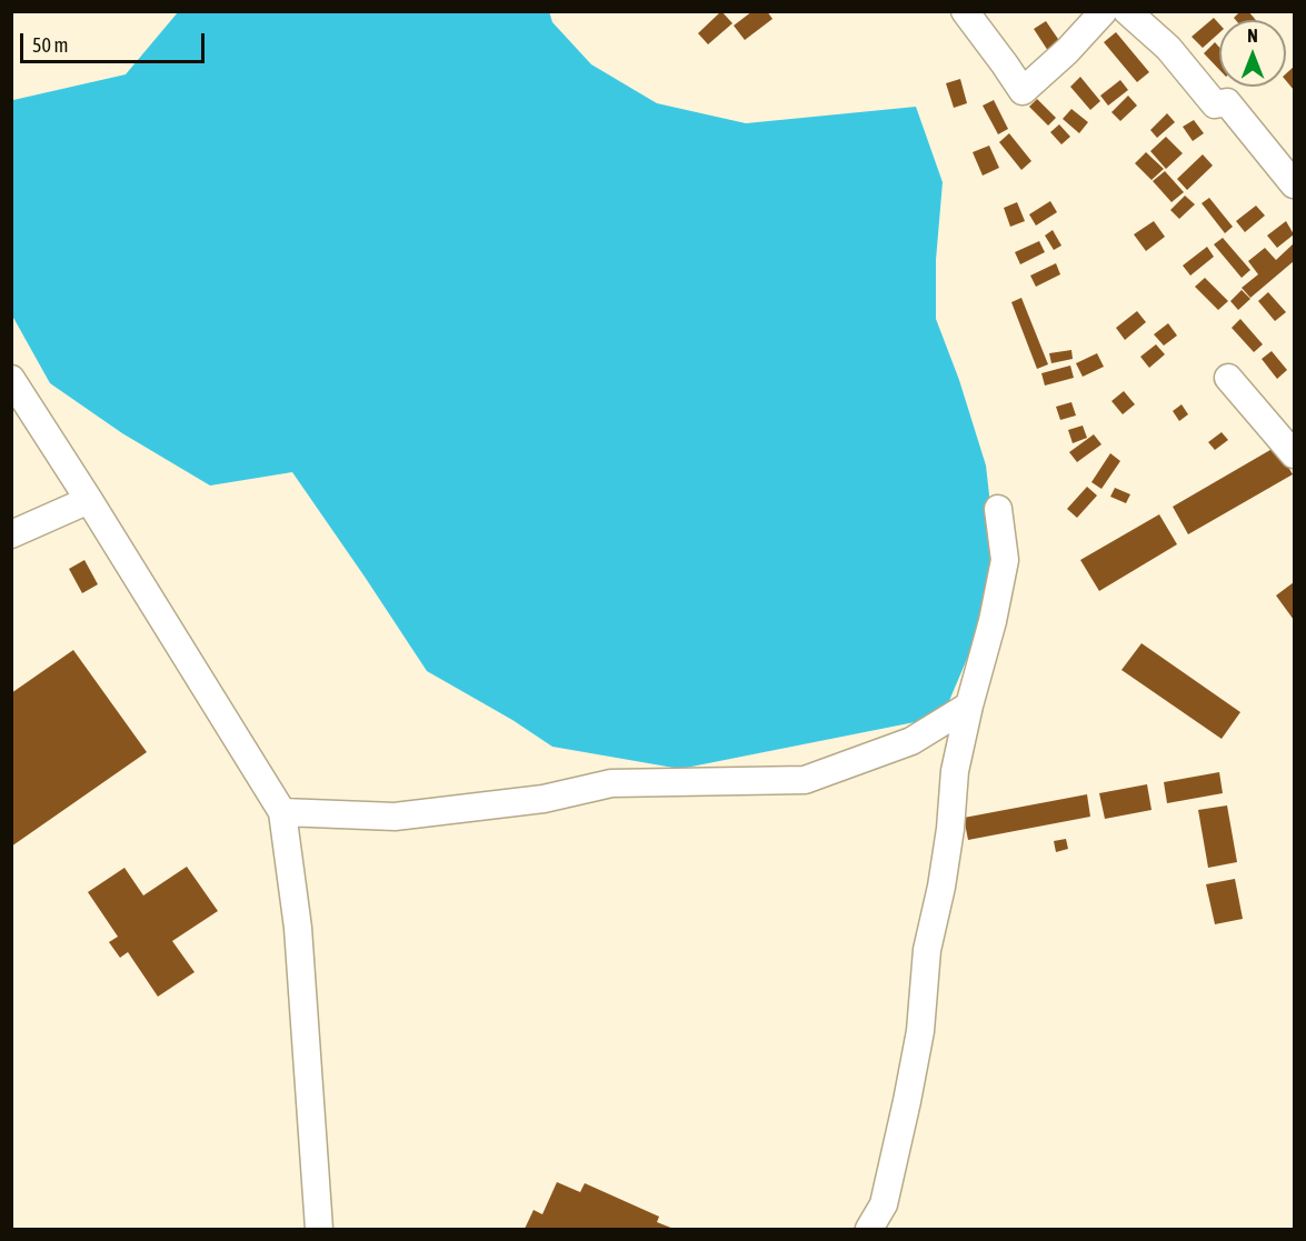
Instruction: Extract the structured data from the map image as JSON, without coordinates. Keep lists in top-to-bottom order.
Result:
{
  "scale_bar": "50 m",
  "north": "top"
}
